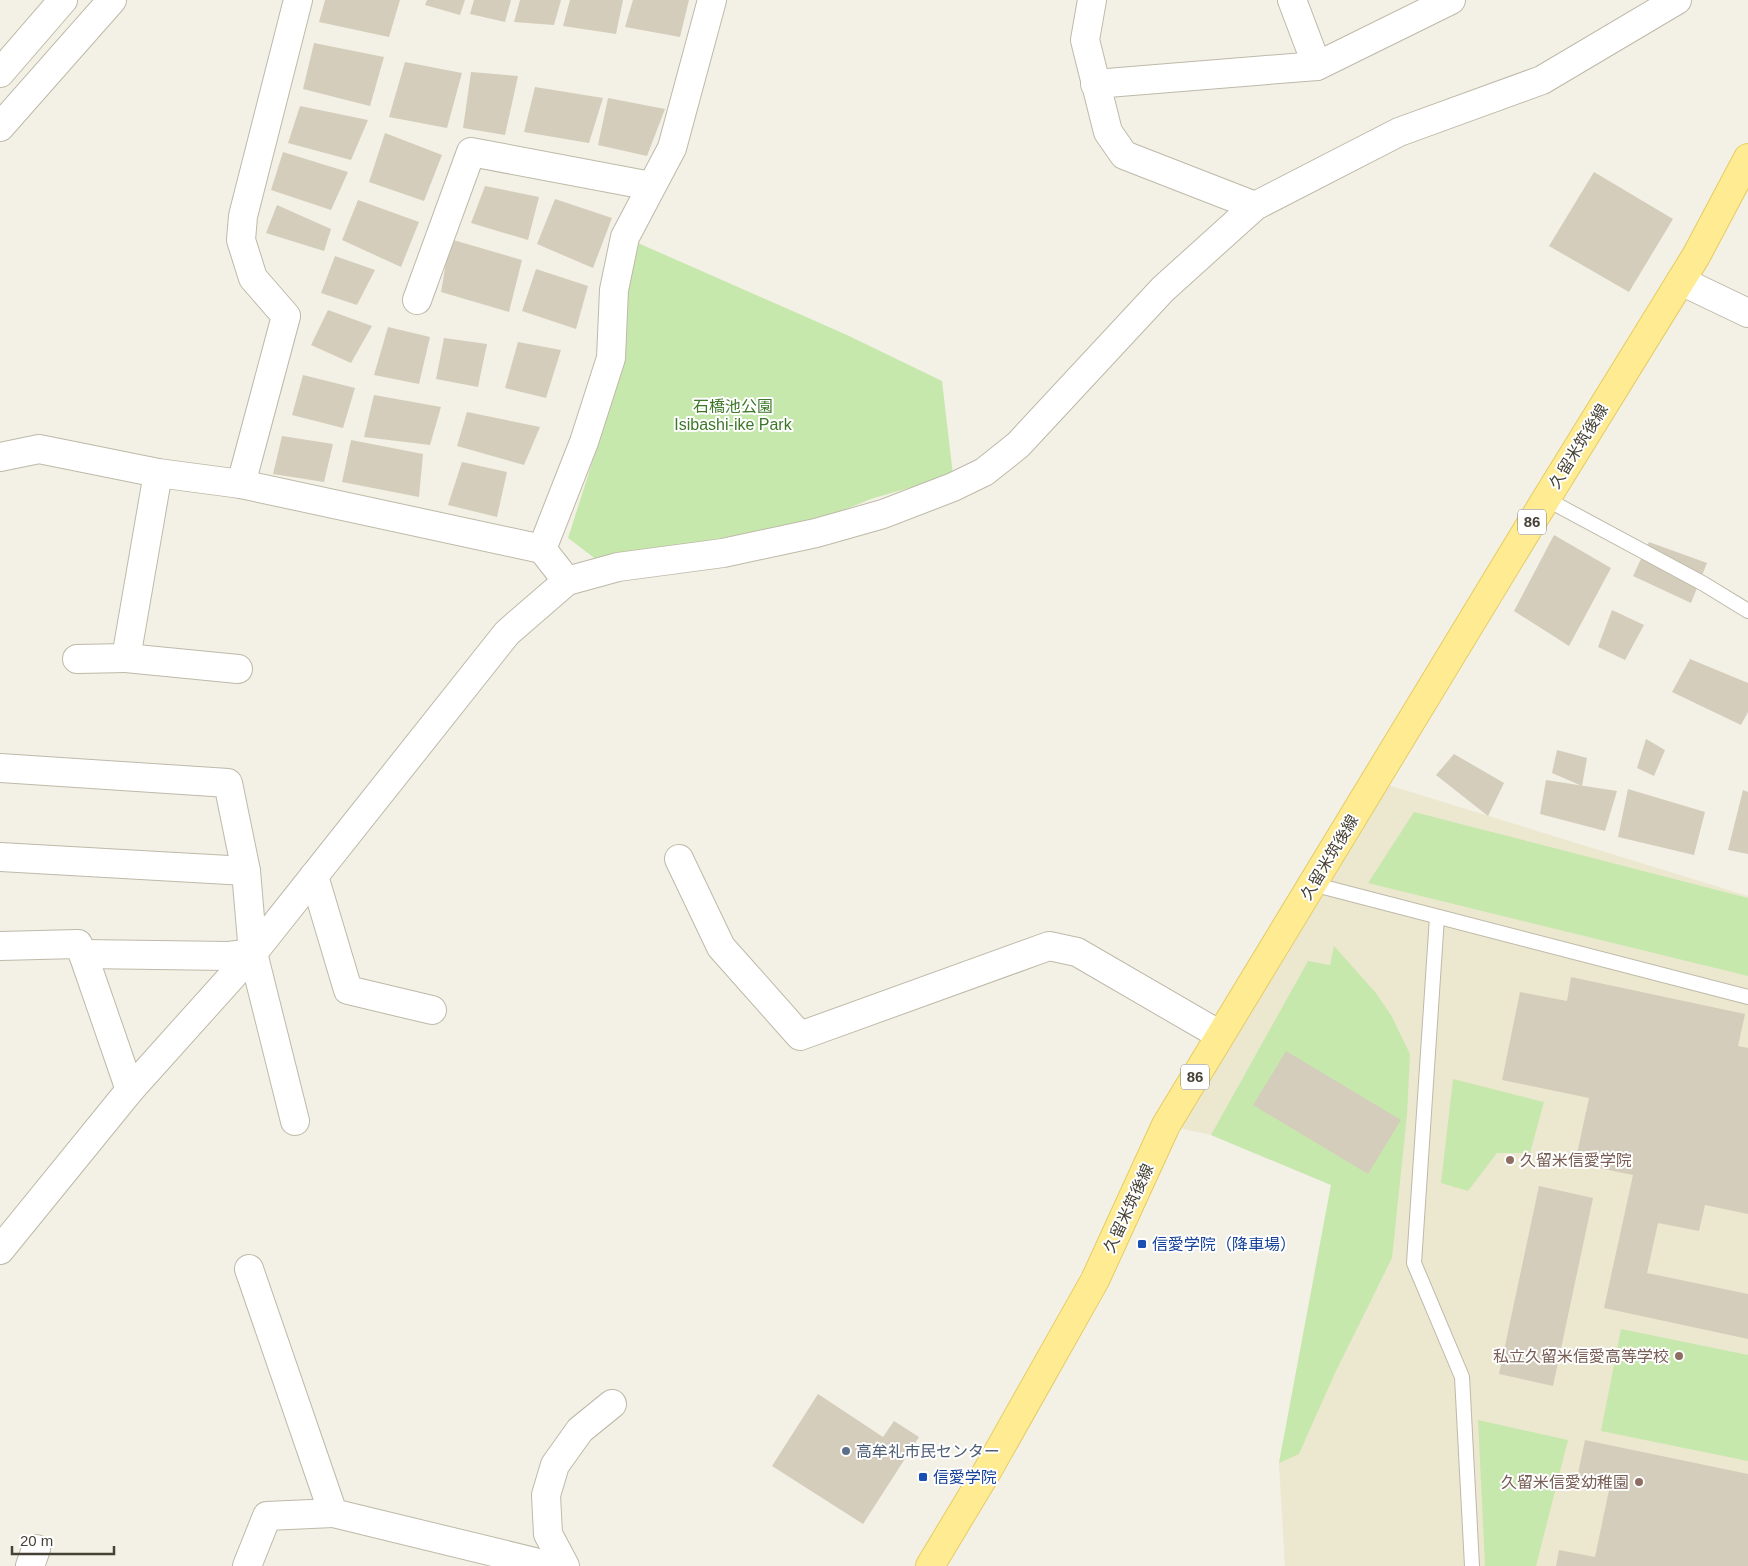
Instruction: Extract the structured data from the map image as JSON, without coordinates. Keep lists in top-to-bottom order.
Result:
{
  "streets": {
    "main road": ["久留米筑後線", "86"]
  },
  "parks": ["石橋池公園 Isibashi-ike Park"],
  "places": {
    "other": [
      "久留米信愛学院",
      "私立久留米信愛高等学校",
      "高牟礼市民センター",
      "久留米信愛幼稚園"
    ],
    "transit": ["信愛学院（降車場）", "信愛学院"]
  },
  "scale_bar": "20 m"
}
